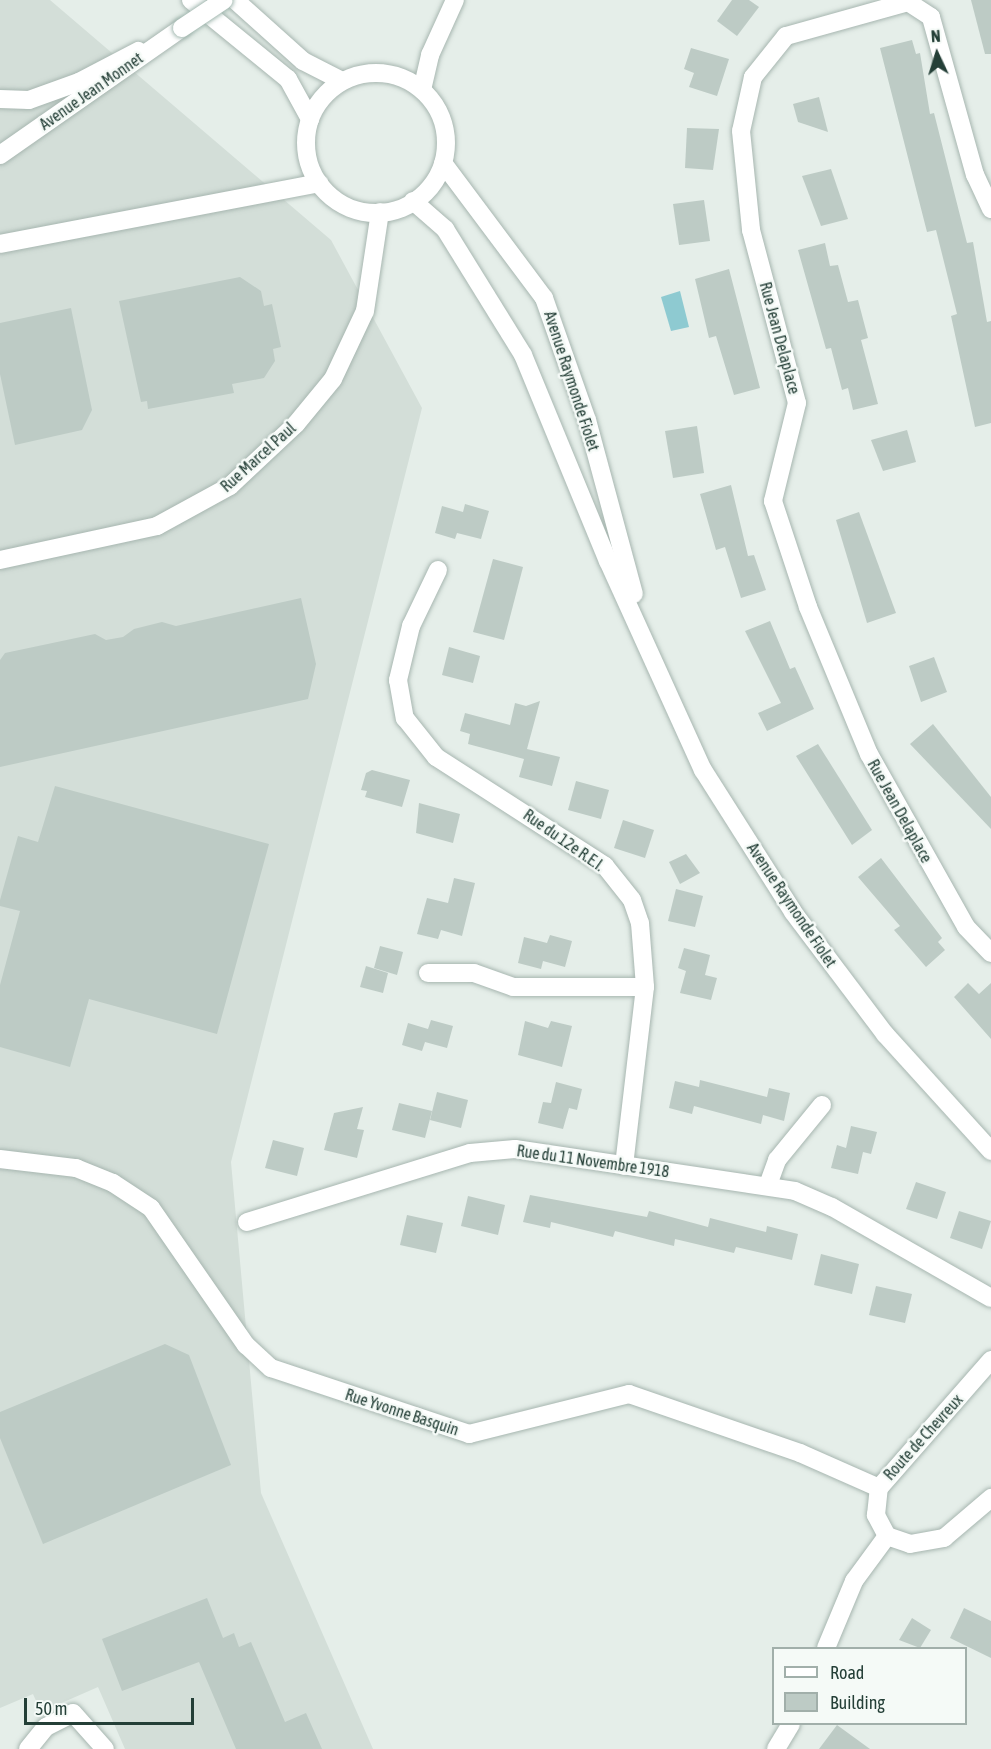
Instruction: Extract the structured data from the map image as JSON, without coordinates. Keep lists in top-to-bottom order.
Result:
{
  "streets": {
    "street": [
      "Avenue Jean Monnet",
      "Rue Jean Delaplace",
      "Avenue Raymonde Fiolet",
      "Rue Marcel Paul",
      "Rue du 12e R.E.I.",
      "Rue du 11 Novembre 1918",
      "Rue Yvonne Basquin",
      "Route de Chevreux"
    ]
  },
  "crossings": [
    ["Avenue Raymonde Fiolet", "Rue Marcel Paul"],
    ["Rue du 12e R.E.I.", "Rue du 11 Novembre 1918"],
    ["Rue Yvonne Basquin", "Route de Chevreux"]
  ],
  "legend": ["Road", "Building"],
  "scale_bar": "50 m",
  "north": "top"
}
